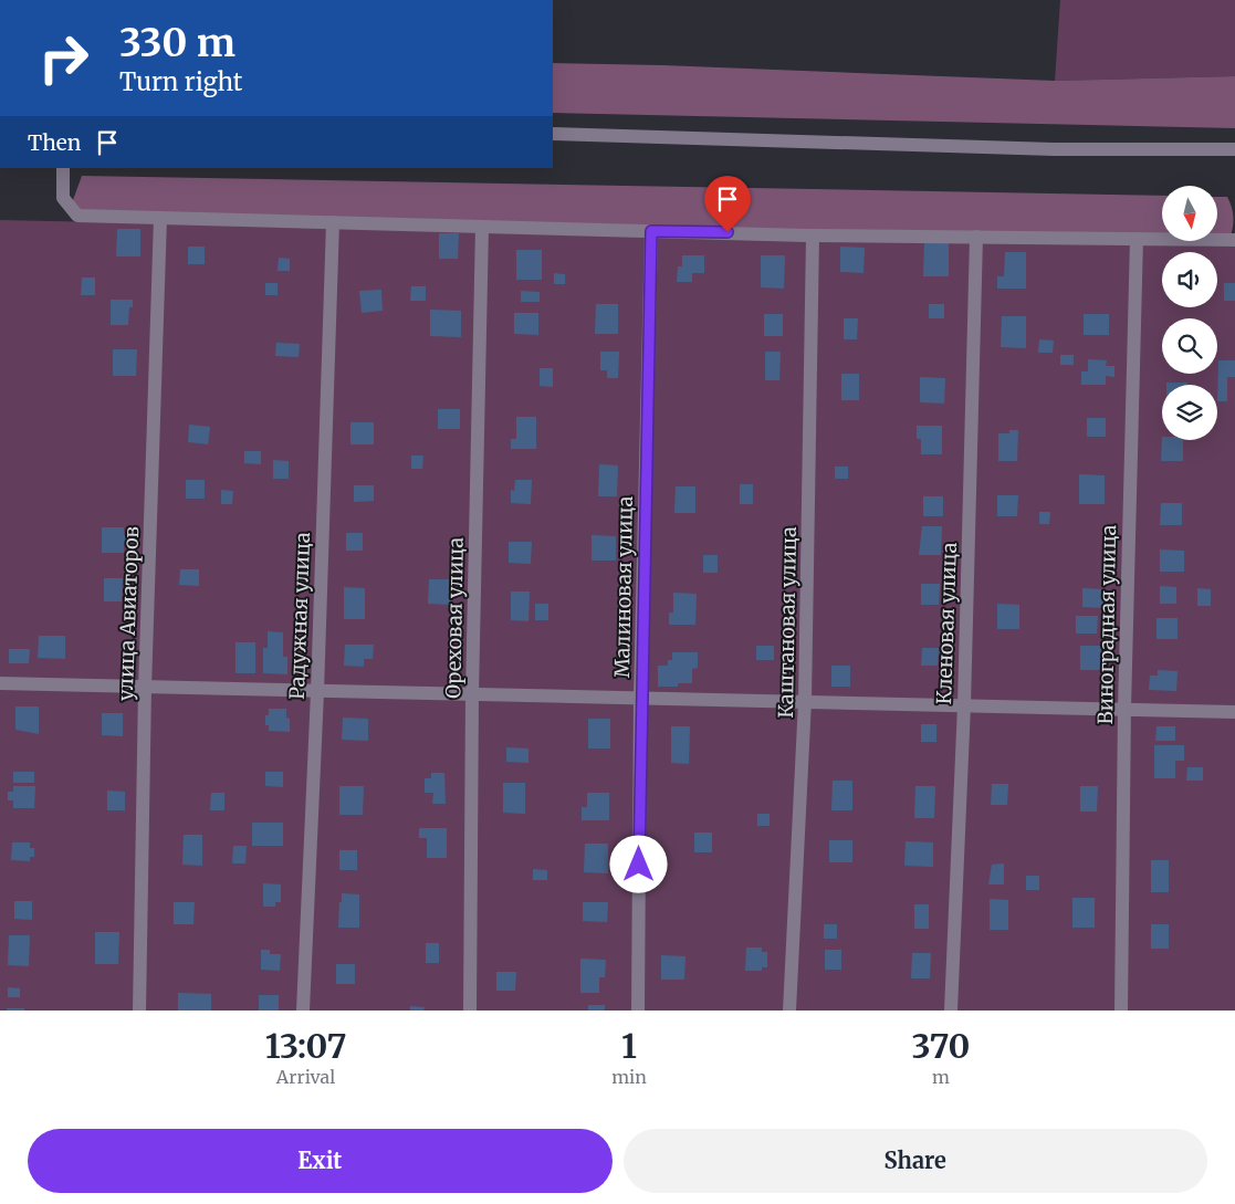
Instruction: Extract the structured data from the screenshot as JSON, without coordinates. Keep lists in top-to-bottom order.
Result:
{
  "streets": {
    "street": [
      "Малиновая улица",
      "улица Авиаторов",
      "Радужная улица",
      "Ореховая улица",
      "Каштановая улица",
      "Кленовая улица",
      "Виноградная улица"
    ]
  },
  "north": "bottom",
  "page": {
    "turn": ["330 m", "Turn right"],
    "then": "Then",
    "eta": [
      "13:07",
      "Arrival",
      "1",
      "min",
      "370",
      "m"
    ],
    "buttons": ["Exit", "Share"]
  }
}
